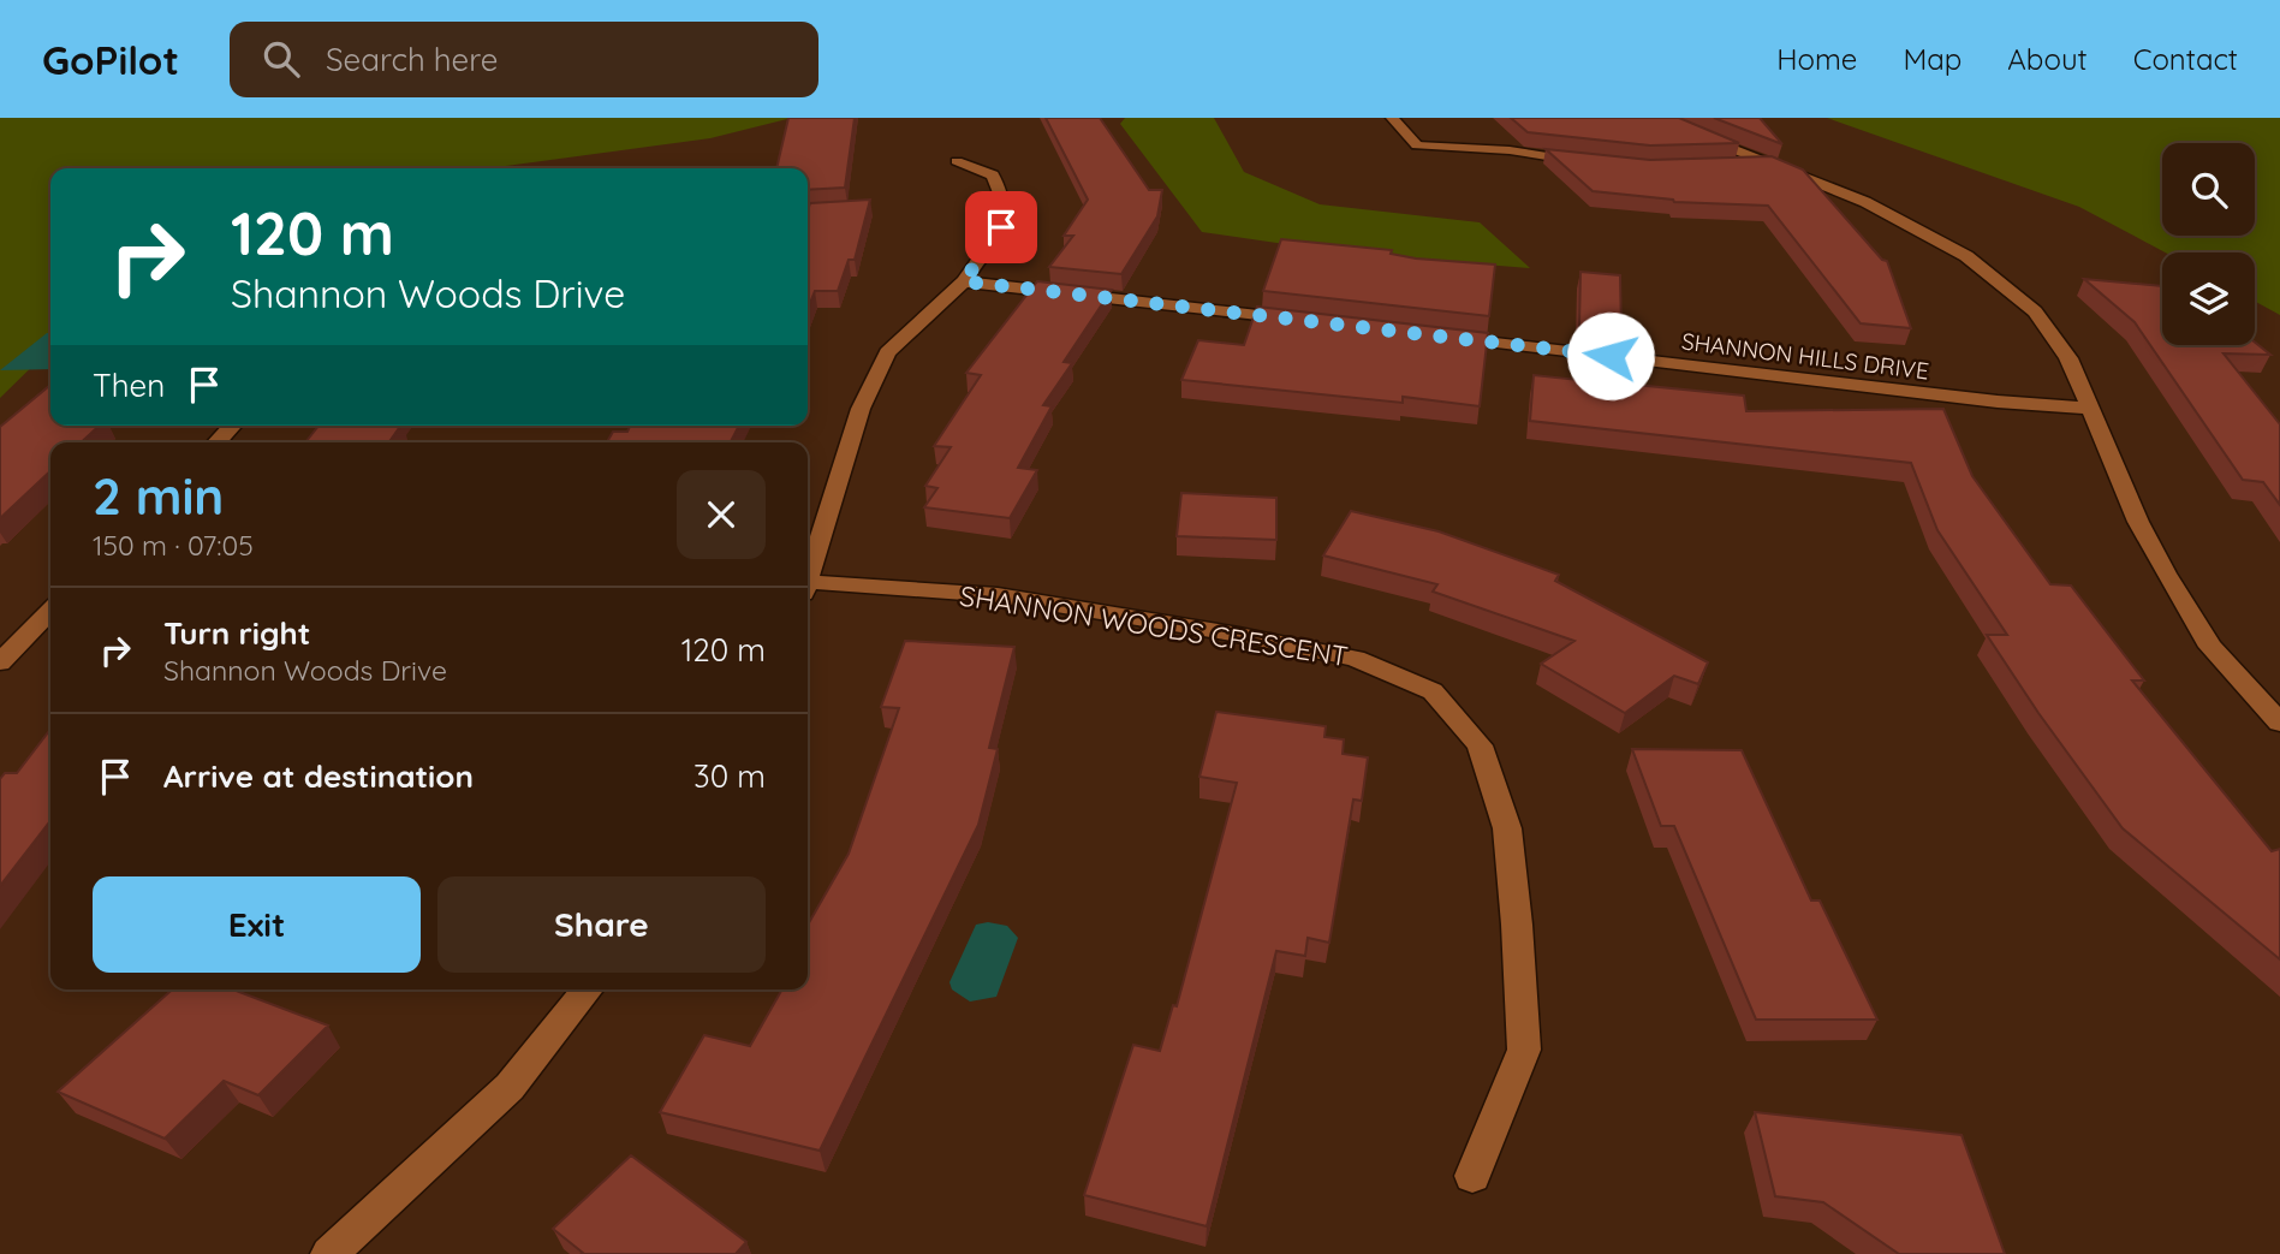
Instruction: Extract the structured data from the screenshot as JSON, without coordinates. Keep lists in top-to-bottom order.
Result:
{
  "streets": {
    "street": ["SHANNON HILLS DRIVE", "SHANNON WOODS CRESCENT"]
  },
  "page": {
    "header": "GoPilot",
    "search": "Search here",
    "nav": [
      "Home",
      "Map",
      "About",
      "Contact"
    ],
    "turn": ["120 m", "Shannon Woods Drive"],
    "then": "Then",
    "heading": ["2 min", "150 m · 07:05"],
    "list": [
      {
        "name": "Turn right",
        "note": "Shannon Woods Drive",
        "value": "120 m"
      },
      {
        "name": "Arrive at destination",
        "value": "30 m"
      }
    ],
    "buttons": ["Exit", "Share"]
  }
}
